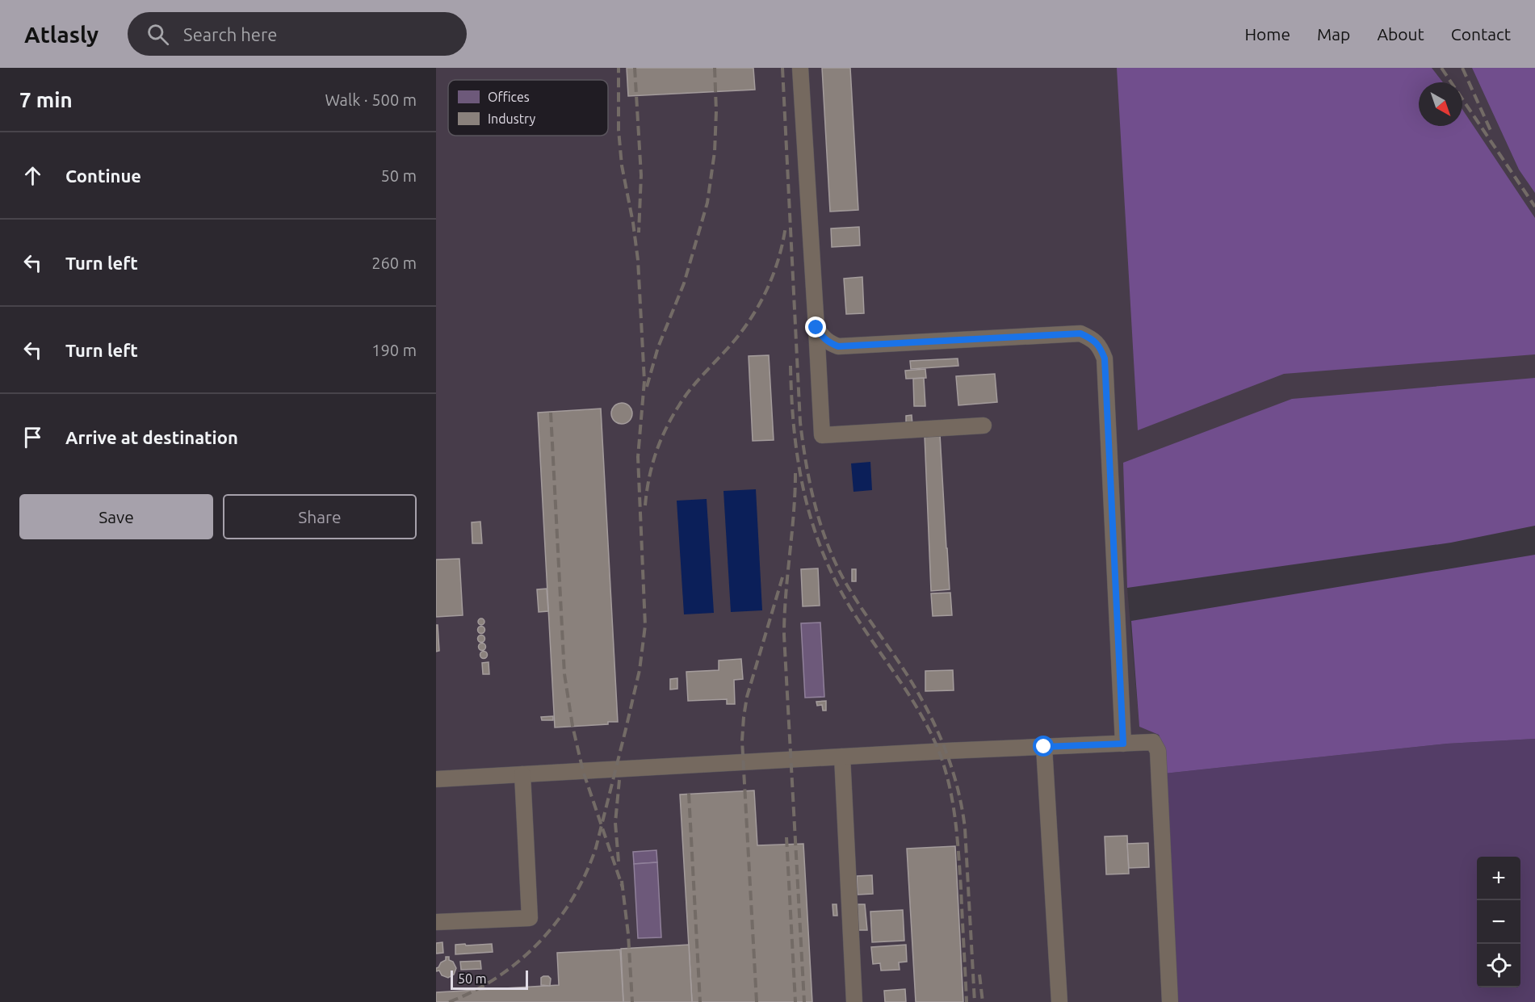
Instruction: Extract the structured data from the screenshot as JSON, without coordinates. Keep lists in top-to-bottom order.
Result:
{
  "legend": ["Offices", "Industry"],
  "scale_bar": "50 m",
  "north": "bottom right",
  "page": {
    "header": "Atlasly",
    "search": "Search here",
    "nav": [
      "Home",
      "Map",
      "About",
      "Contact"
    ],
    "heading": ["7 min", "Walk · 500 m"],
    "list": [
      ["Continue", "50 m"],
      ["Turn left", "260 m"],
      ["Turn left", "190 m"],
      "Arrive at destination"
    ],
    "buttons": ["Save", "Share"],
    "map_buttons": ["+", "−"],
    "scale": "50 m"
  }
}
